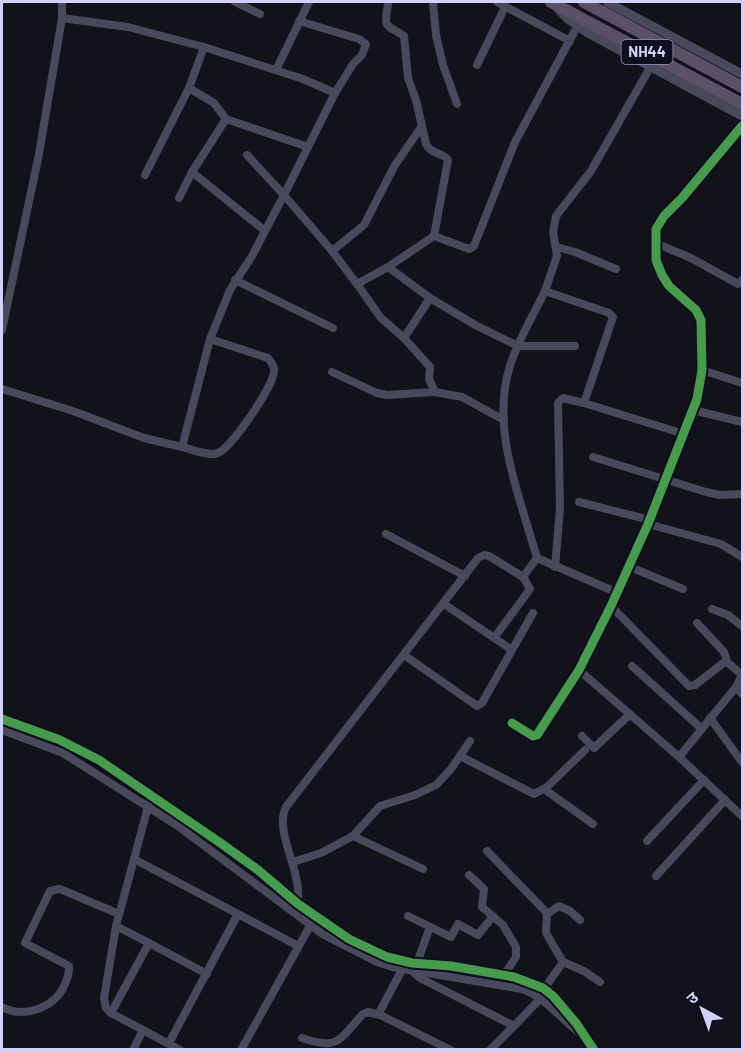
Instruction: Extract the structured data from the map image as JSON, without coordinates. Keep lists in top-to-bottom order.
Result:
{
  "streets": {
    "highway": ["NH44"]
  },
  "north": "top left"
}
